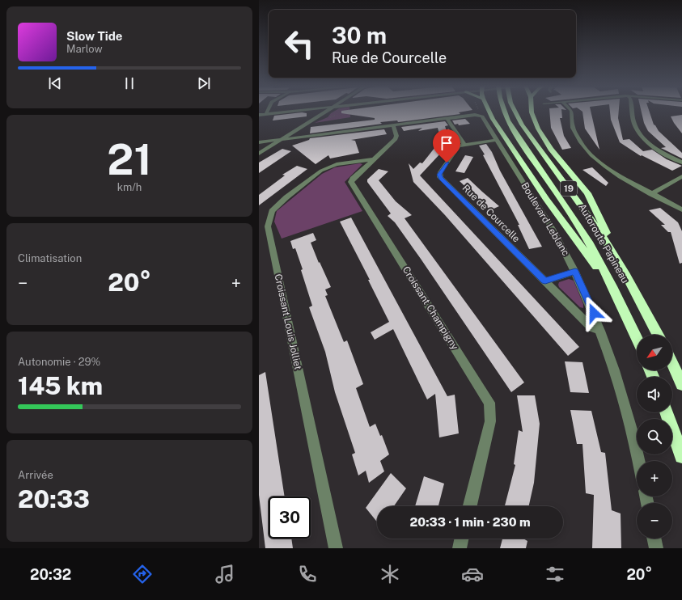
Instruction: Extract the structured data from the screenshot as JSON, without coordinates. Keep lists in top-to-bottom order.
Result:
{
  "streets": {
    "highway": ["19", "Autoroute Papineau"],
    "street": [
      "Rue de Courcelle",
      "Boulevard Leblanc",
      "Croissant Champigny",
      "Croissant Louis Jolliet"
    ]
  },
  "crossings": [
    ["Rue de Courcelle", "Boulevard Leblanc"],
    ["Croissant Champigny", "Croissant Louis Jolliet"]
  ],
  "north": "bottom left",
  "page": {
    "turn": ["30 m", "Rue de Courcelle"],
    "song": ["Slow Tide", "Marlow"],
    "tile": [
      ["21", "km/h"],
      "Climatisation",
      ["Autonomie · 29%", "145 km"],
      ["Arrivée", "20:33"]
    ],
    "heat": ["−", "20°", "+"],
    "map_buttons": ["+", "−"],
    "limit": "30",
    "trip": "20:33 · 1 min · 230 m",
    "tabs": ["20:32", "20°"]
  }
}
